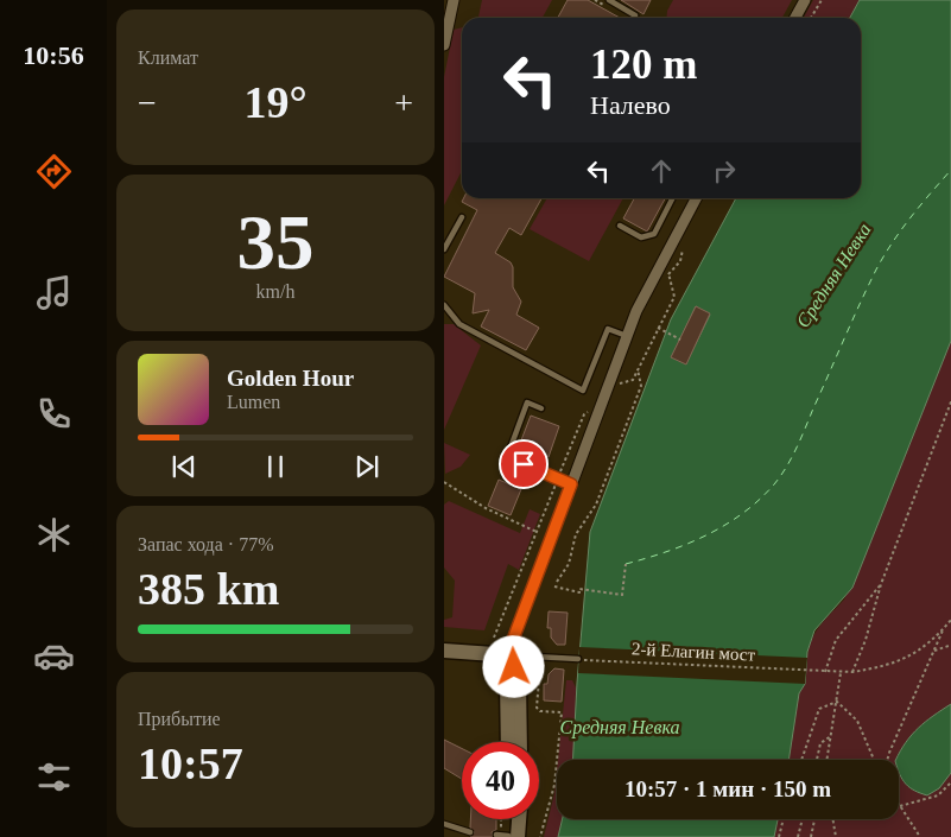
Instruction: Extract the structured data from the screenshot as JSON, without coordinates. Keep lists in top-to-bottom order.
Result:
{
  "streets": {
    "path": ["2-й Елагин мост"]
  },
  "water": ["Средняя Невка"],
  "page": {
    "tabs": "10:56",
    "tile": [
      "Климат",
      ["35", "km/h"],
      ["Запас хода · 77%", "385 km"],
      ["Прибытие", "10:57"]
    ],
    "turn": ["120 m", "Налево"],
    "heat": ["−", "19°", "+"],
    "song": ["Golden Hour", "Lumen"],
    "limit": "40",
    "trip": "10:57 · 1 мин · 150 m"
  }
}
